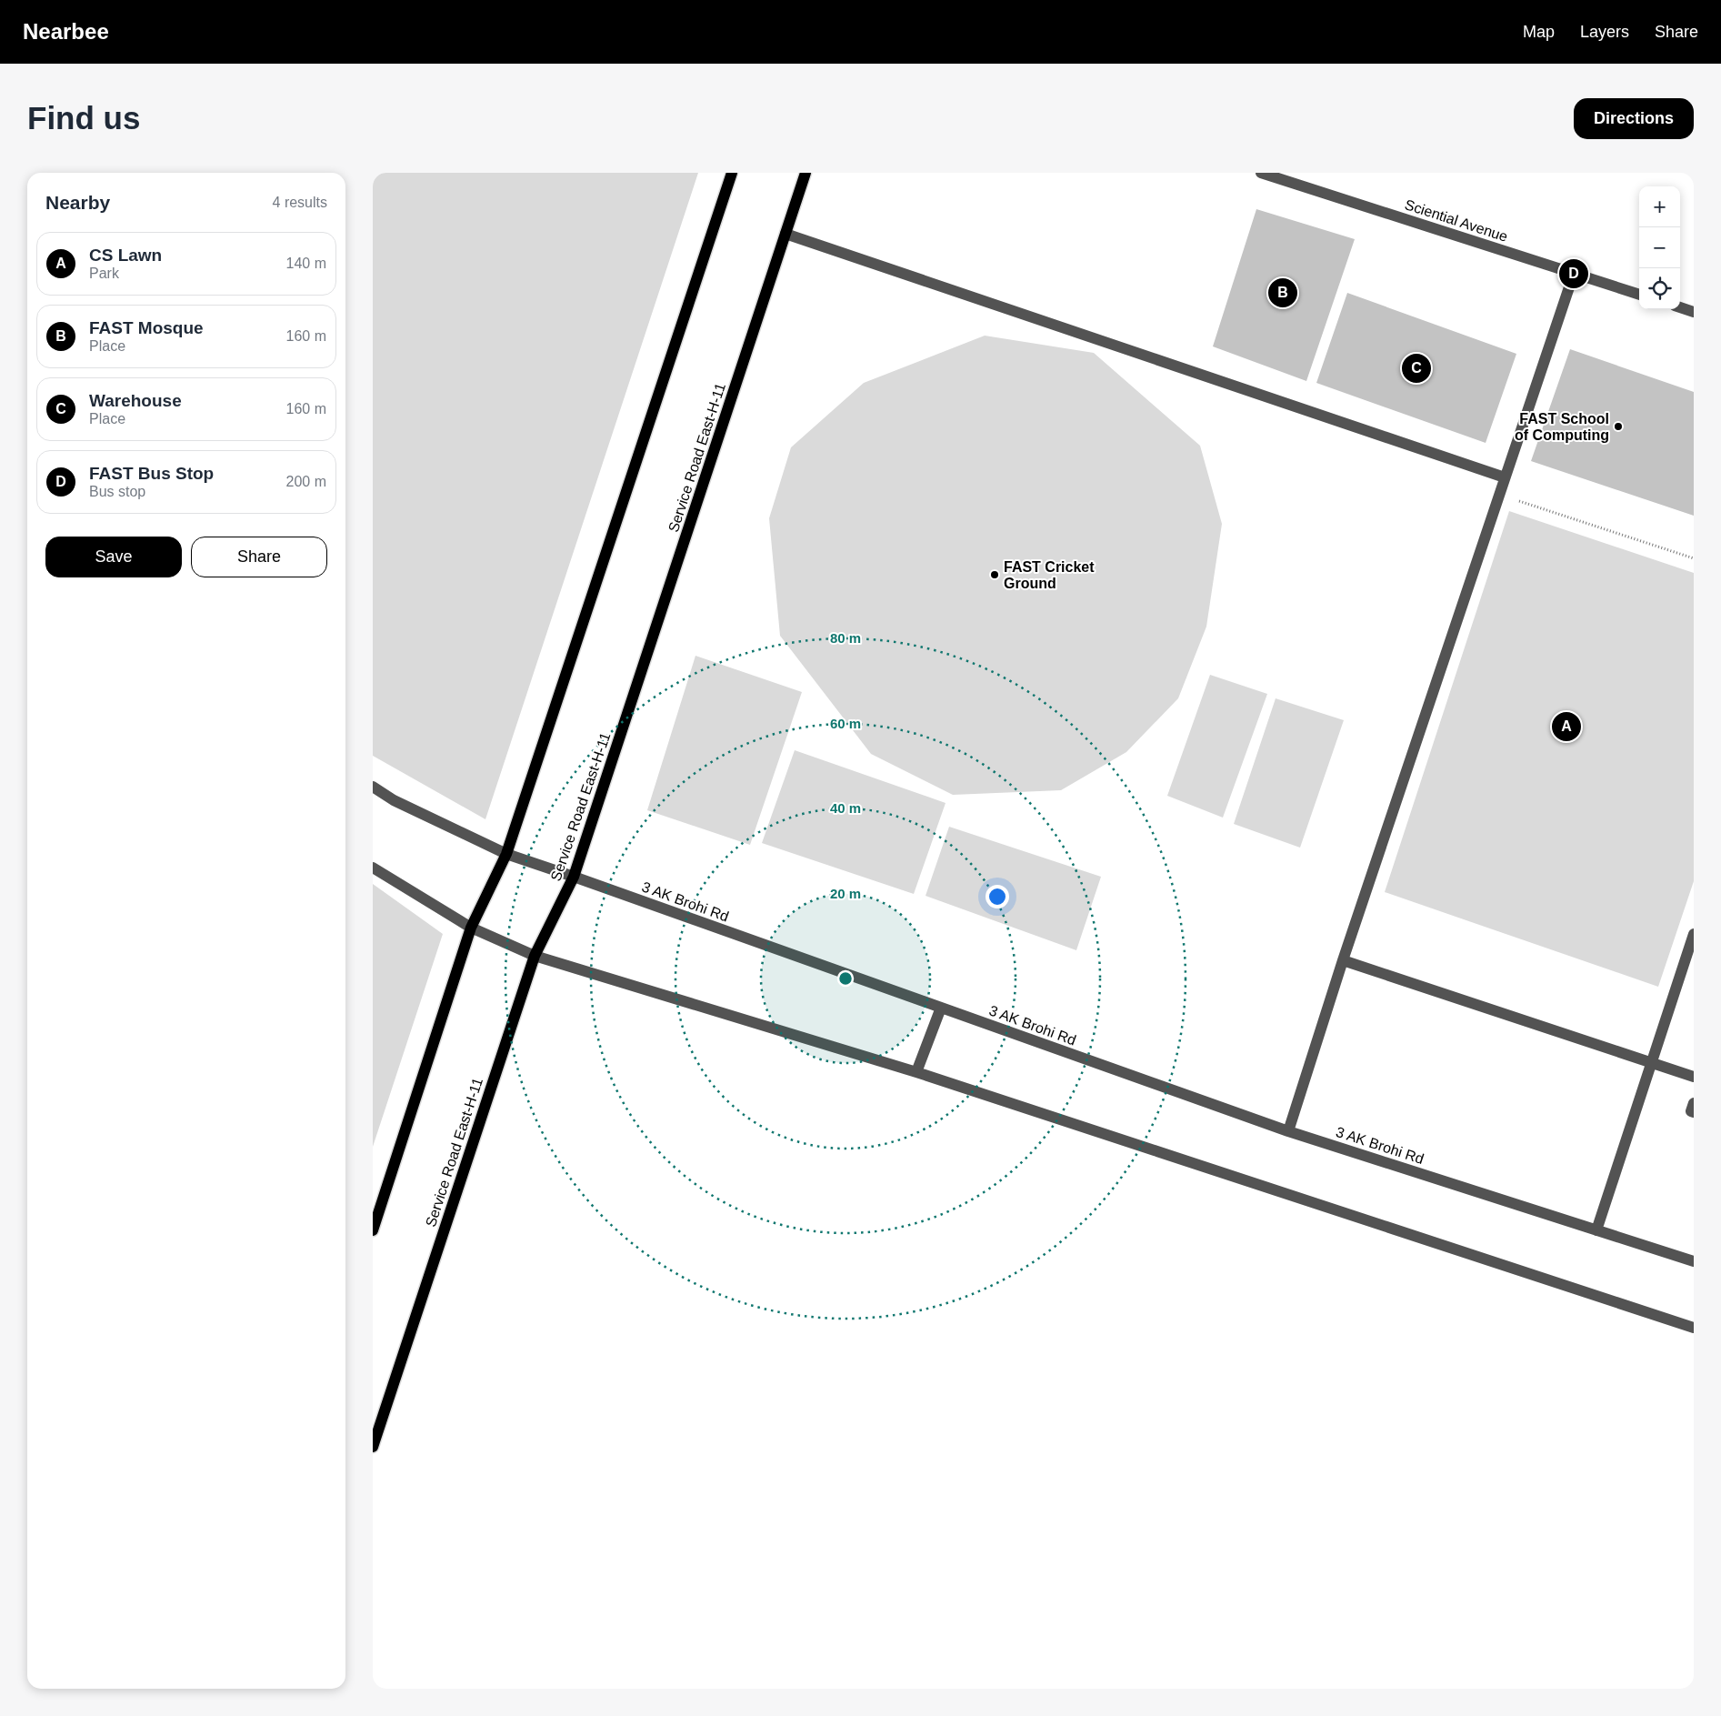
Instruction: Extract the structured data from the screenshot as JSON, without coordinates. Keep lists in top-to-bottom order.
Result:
{
  "streets": {
    "main road": ["Service Road East-H-11"],
    "street": ["Sciential Avenue", "3 AK Brohi Rd"]
  },
  "crossings": [
    ["Service Road East-H-11", "3 AK Brohi Rd"]
  ],
  "places": ["FAST School of Computing", "FAST Cricket Ground"],
  "page": {
    "header": "Nearbee",
    "nav": ["Map", "Layers", "Share"],
    "buttons": [
      "Directions",
      ["Save", "Share"]
    ],
    "title": "Find us",
    "heading": ["Nearby", "4 results"],
    "map_buttons": ["+", "−"],
    "list": [
      {
        "mark": "A",
        "name": "CS Lawn",
        "note": "Park",
        "value": "140 m"
      },
      {
        "mark": "B",
        "name": "FAST Mosque",
        "note": "Place",
        "value": "160 m"
      },
      {
        "mark": "C",
        "name": "Warehouse",
        "note": "Place",
        "value": "160 m"
      },
      {
        "mark": "D",
        "name": "FAST Bus Stop",
        "note": "Bus stop",
        "value": "200 m"
      }
    ],
    "pins": [
      "D",
      "B",
      "C",
      "A"
    ]
  },
  "rings": [
    "80 m",
    "60 m",
    "40 m",
    "20 m"
  ]
}
